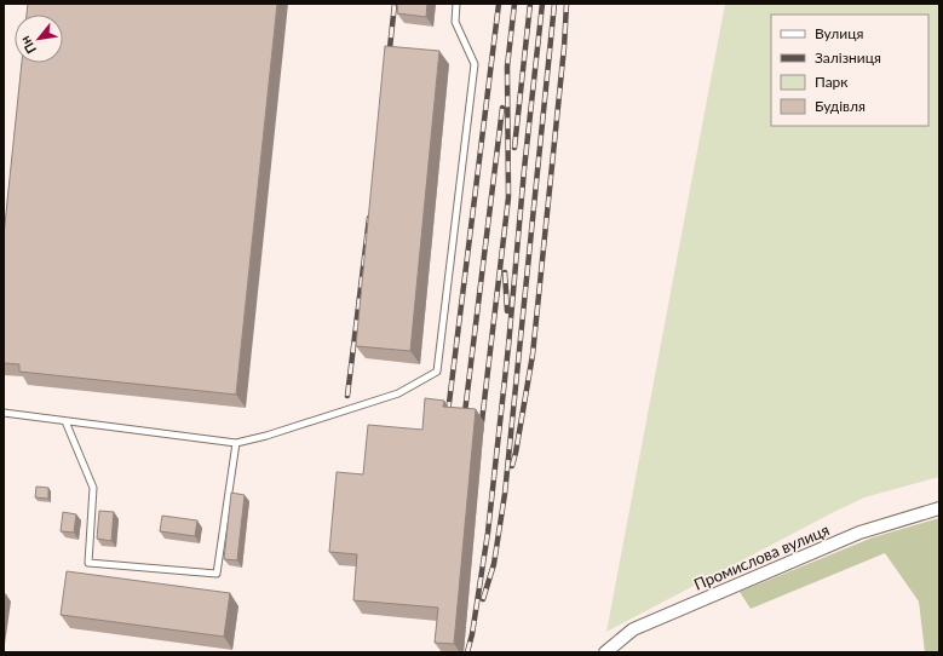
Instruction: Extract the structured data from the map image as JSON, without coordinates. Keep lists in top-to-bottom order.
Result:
{
  "streets": {
    "street": ["Промислова вулиця"]
  },
  "legend": [
    "Вулиця",
    "Залізниця",
    "Парк",
    "Будівля"
  ],
  "north": "bottom left"
}
